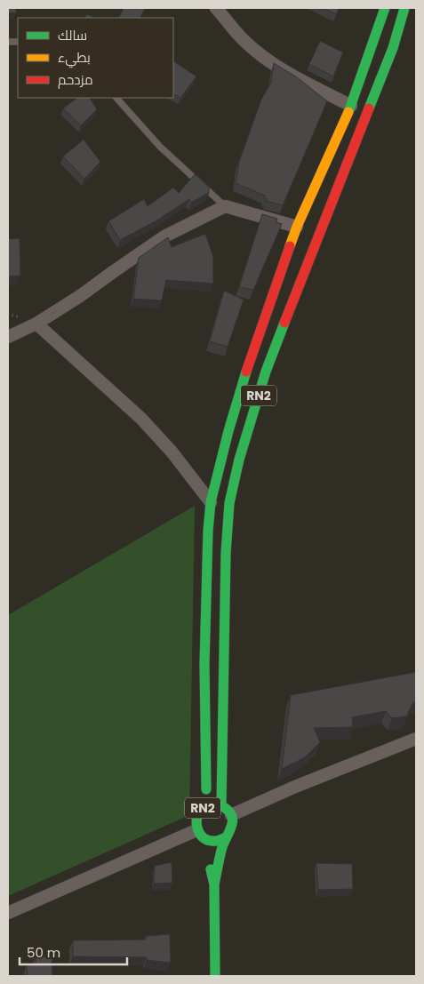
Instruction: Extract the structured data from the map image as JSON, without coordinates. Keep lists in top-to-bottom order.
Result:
{
  "streets": {
    "highway": ["RN2"]
  },
  "legend": ["سالك", "بطيء", "مزدحم"],
  "scale_bar": "50 m"
}
